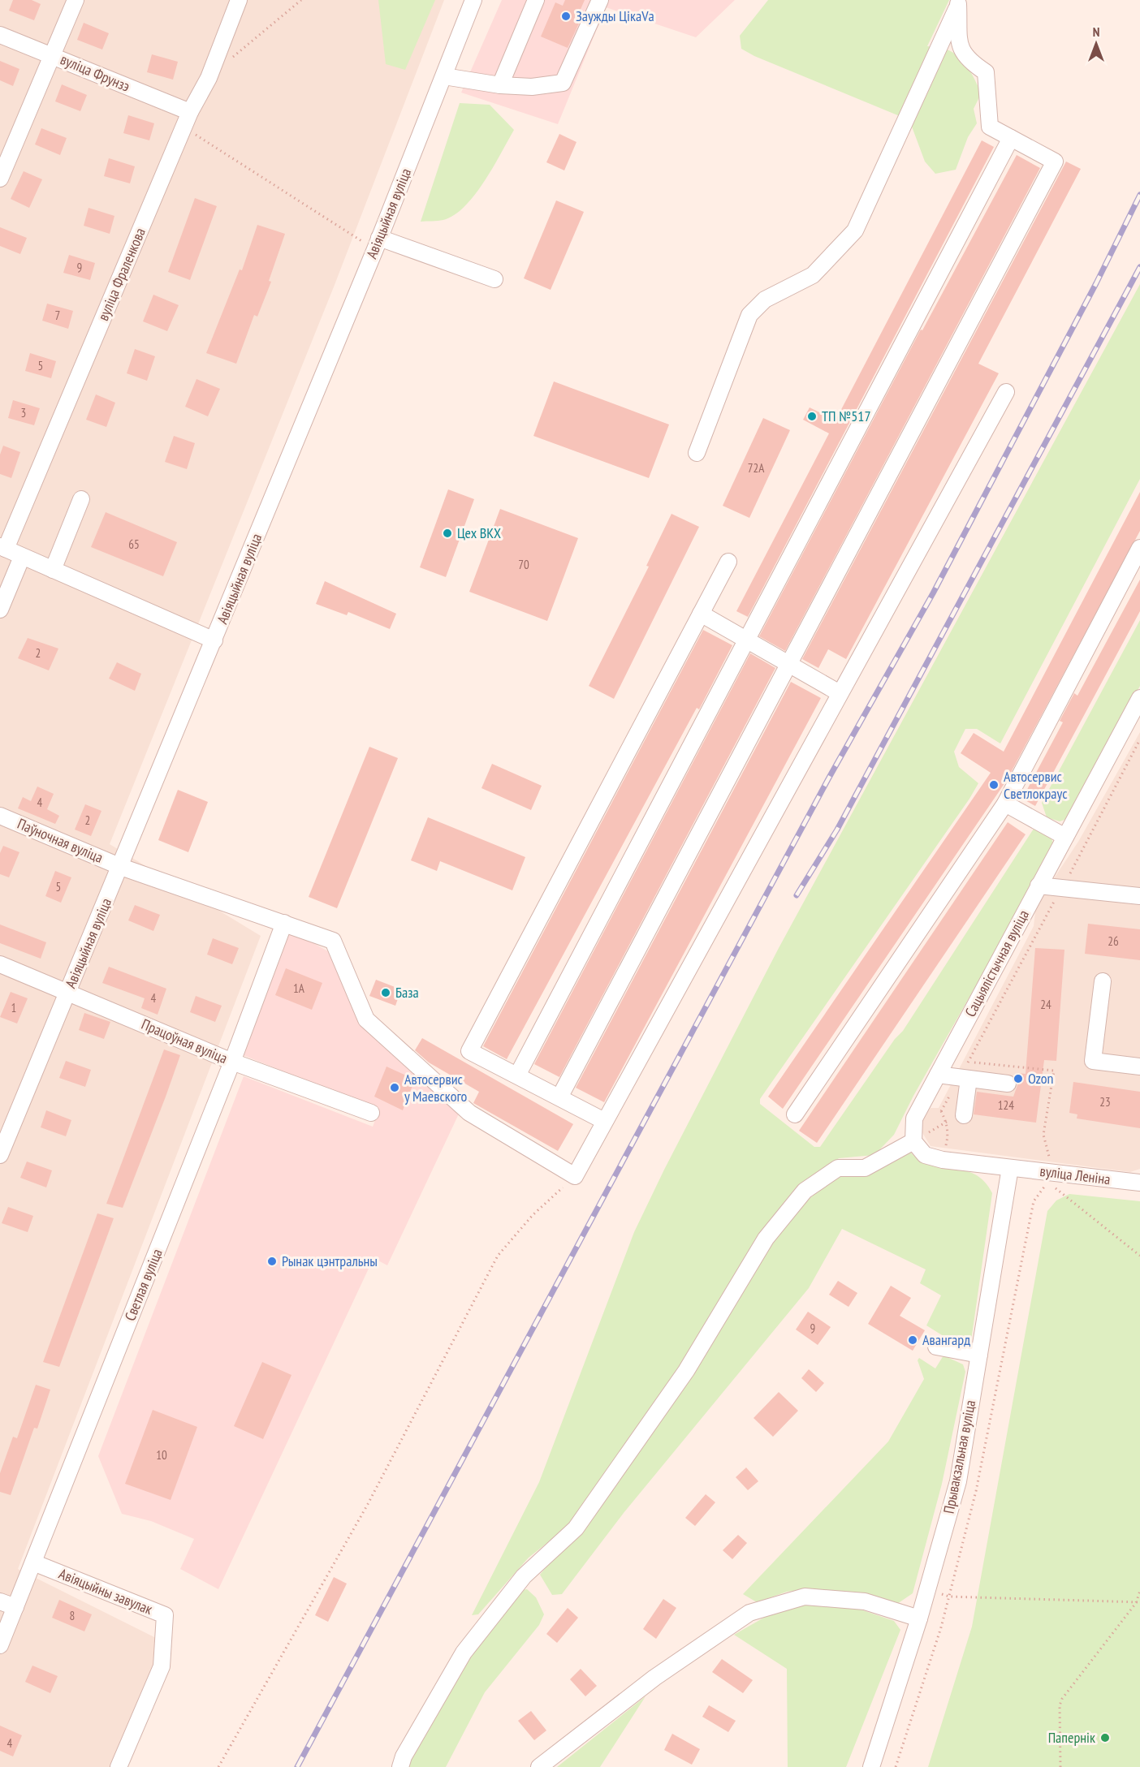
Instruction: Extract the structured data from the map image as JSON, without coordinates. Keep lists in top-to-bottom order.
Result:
{
  "streets": {
    "street": [
      "вуліца Фрунзэ",
      "Авіяцыйная вуліца",
      "вуліца Фраленкова",
      "Паўночная вуліца",
      "Сацыялістычная вуліца",
      "Працоўная вуліца",
      "вуліца Леніна",
      "Светлая вуліца",
      "Прывакзальная вуліца",
      "Авіяцыйны завулак"
    ]
  },
  "crossings": [
    ["вуліца Фрунзэ", "вуліца Фраленкова"],
    ["Авіяцыйная вуліца", "Паўночная вуліца"],
    ["Авіяцыйная вуліца", "Працоўная вуліца"],
    ["Паўночная вуліца", "Светлая вуліца"],
    ["Працоўная вуліца", "Светлая вуліца"],
    ["вуліца Леніна", "Прывакзальная вуліца"],
    ["Светлая вуліца", "Авіяцыйны завулак"]
  ],
  "places": [
    "Заужды ЦікаVа",
    "ТП №517",
    "Цех ВКХ",
    "Автосервис Светлокраус",
    "База",
    "Ozon",
    "Автосервис у Маевского",
    "Рынак цэнтральны",
    "Авангард",
    "Папернік"
  ],
  "house_numbers": [
    "9",
    "7",
    "5",
    "3",
    "72А",
    "65",
    "70",
    "2",
    "4",
    "2",
    "5",
    "26",
    "1А",
    "4",
    "24",
    "1",
    "23",
    "124",
    "9",
    "10",
    "8",
    "4"
  ],
  "north": "top"
}
